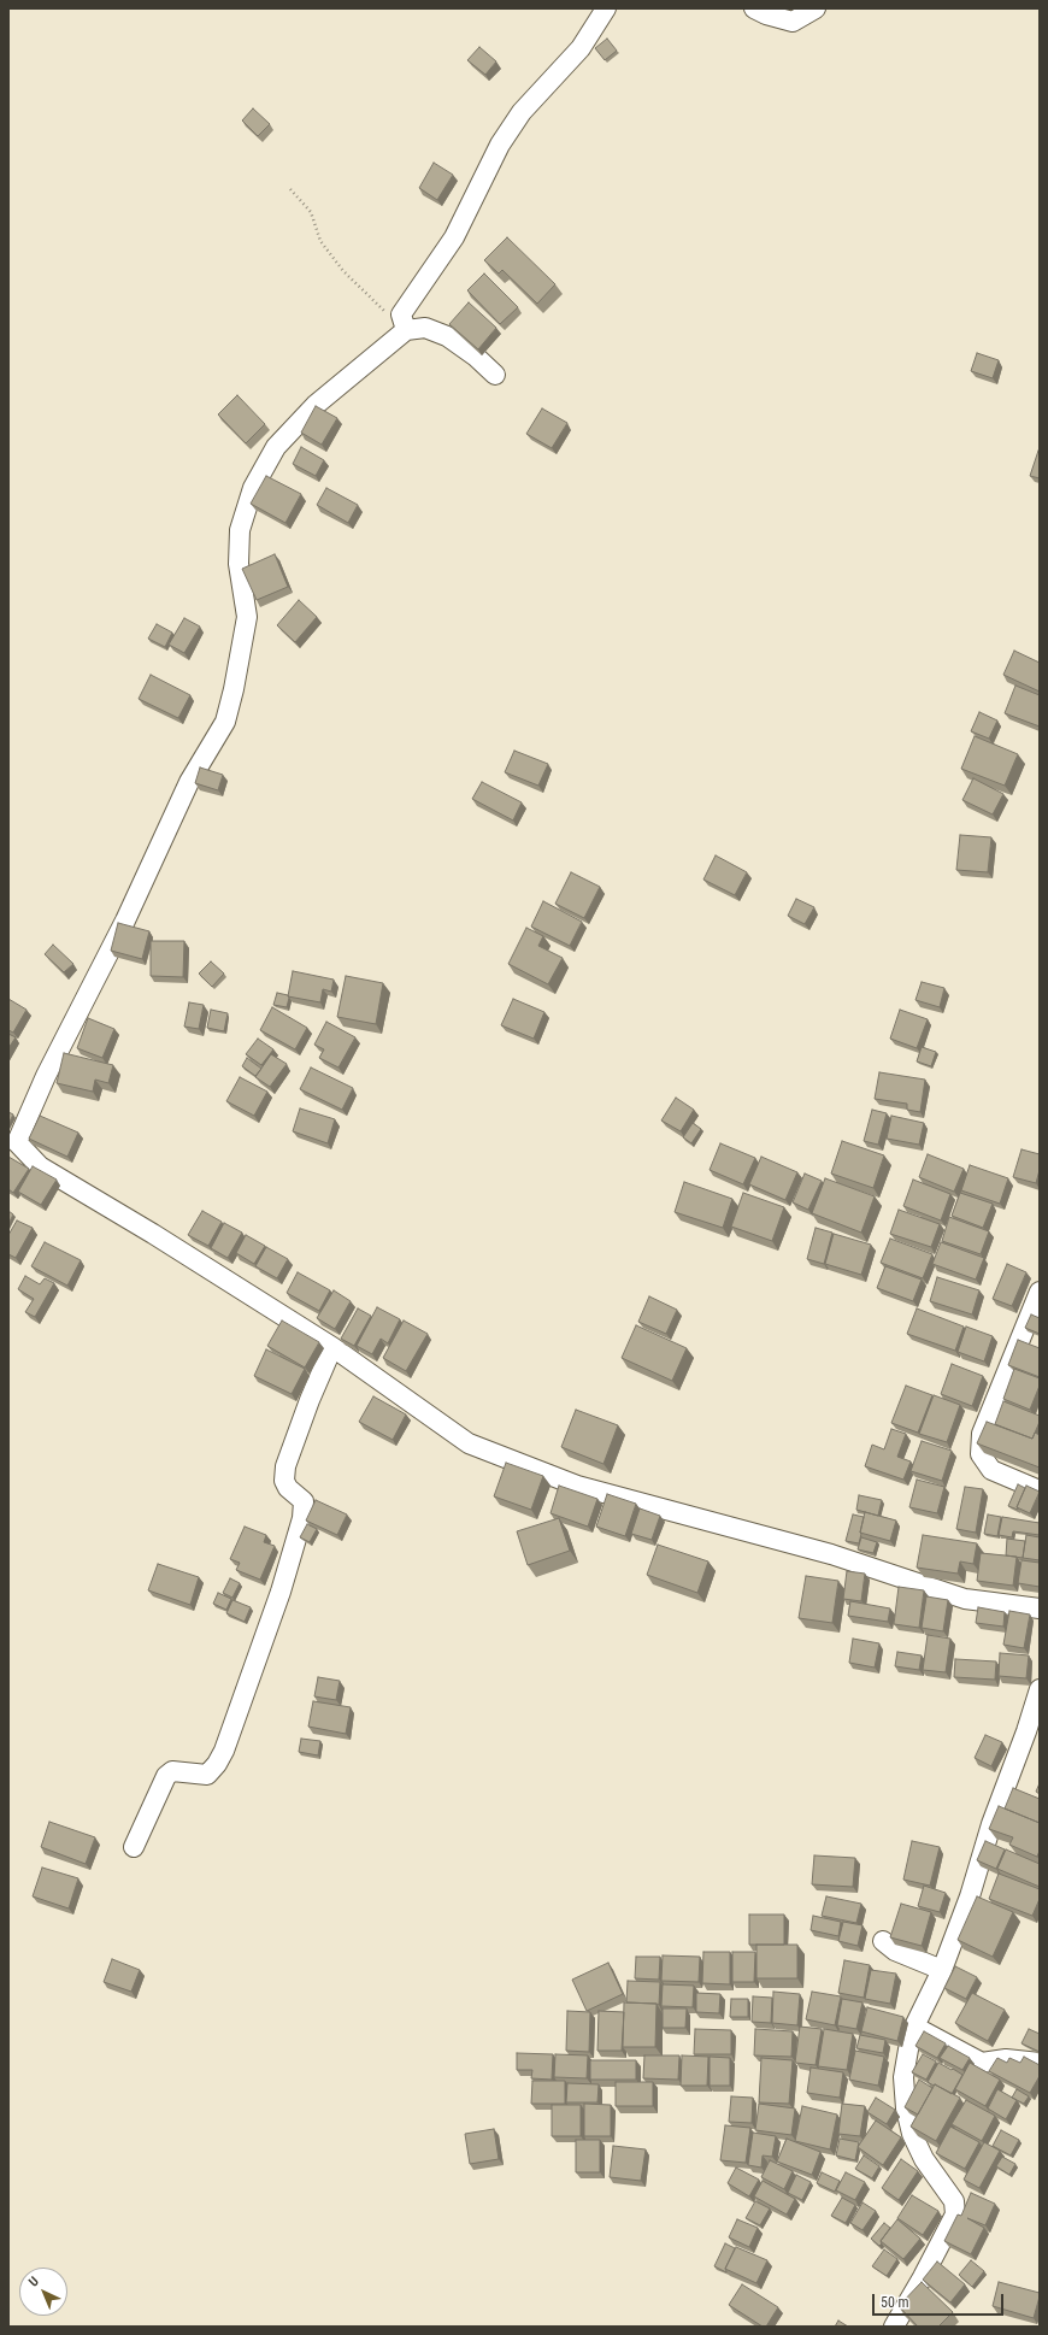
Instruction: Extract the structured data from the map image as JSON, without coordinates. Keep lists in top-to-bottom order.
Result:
{
  "scale_bar": "50 m",
  "north": "top left"
}
